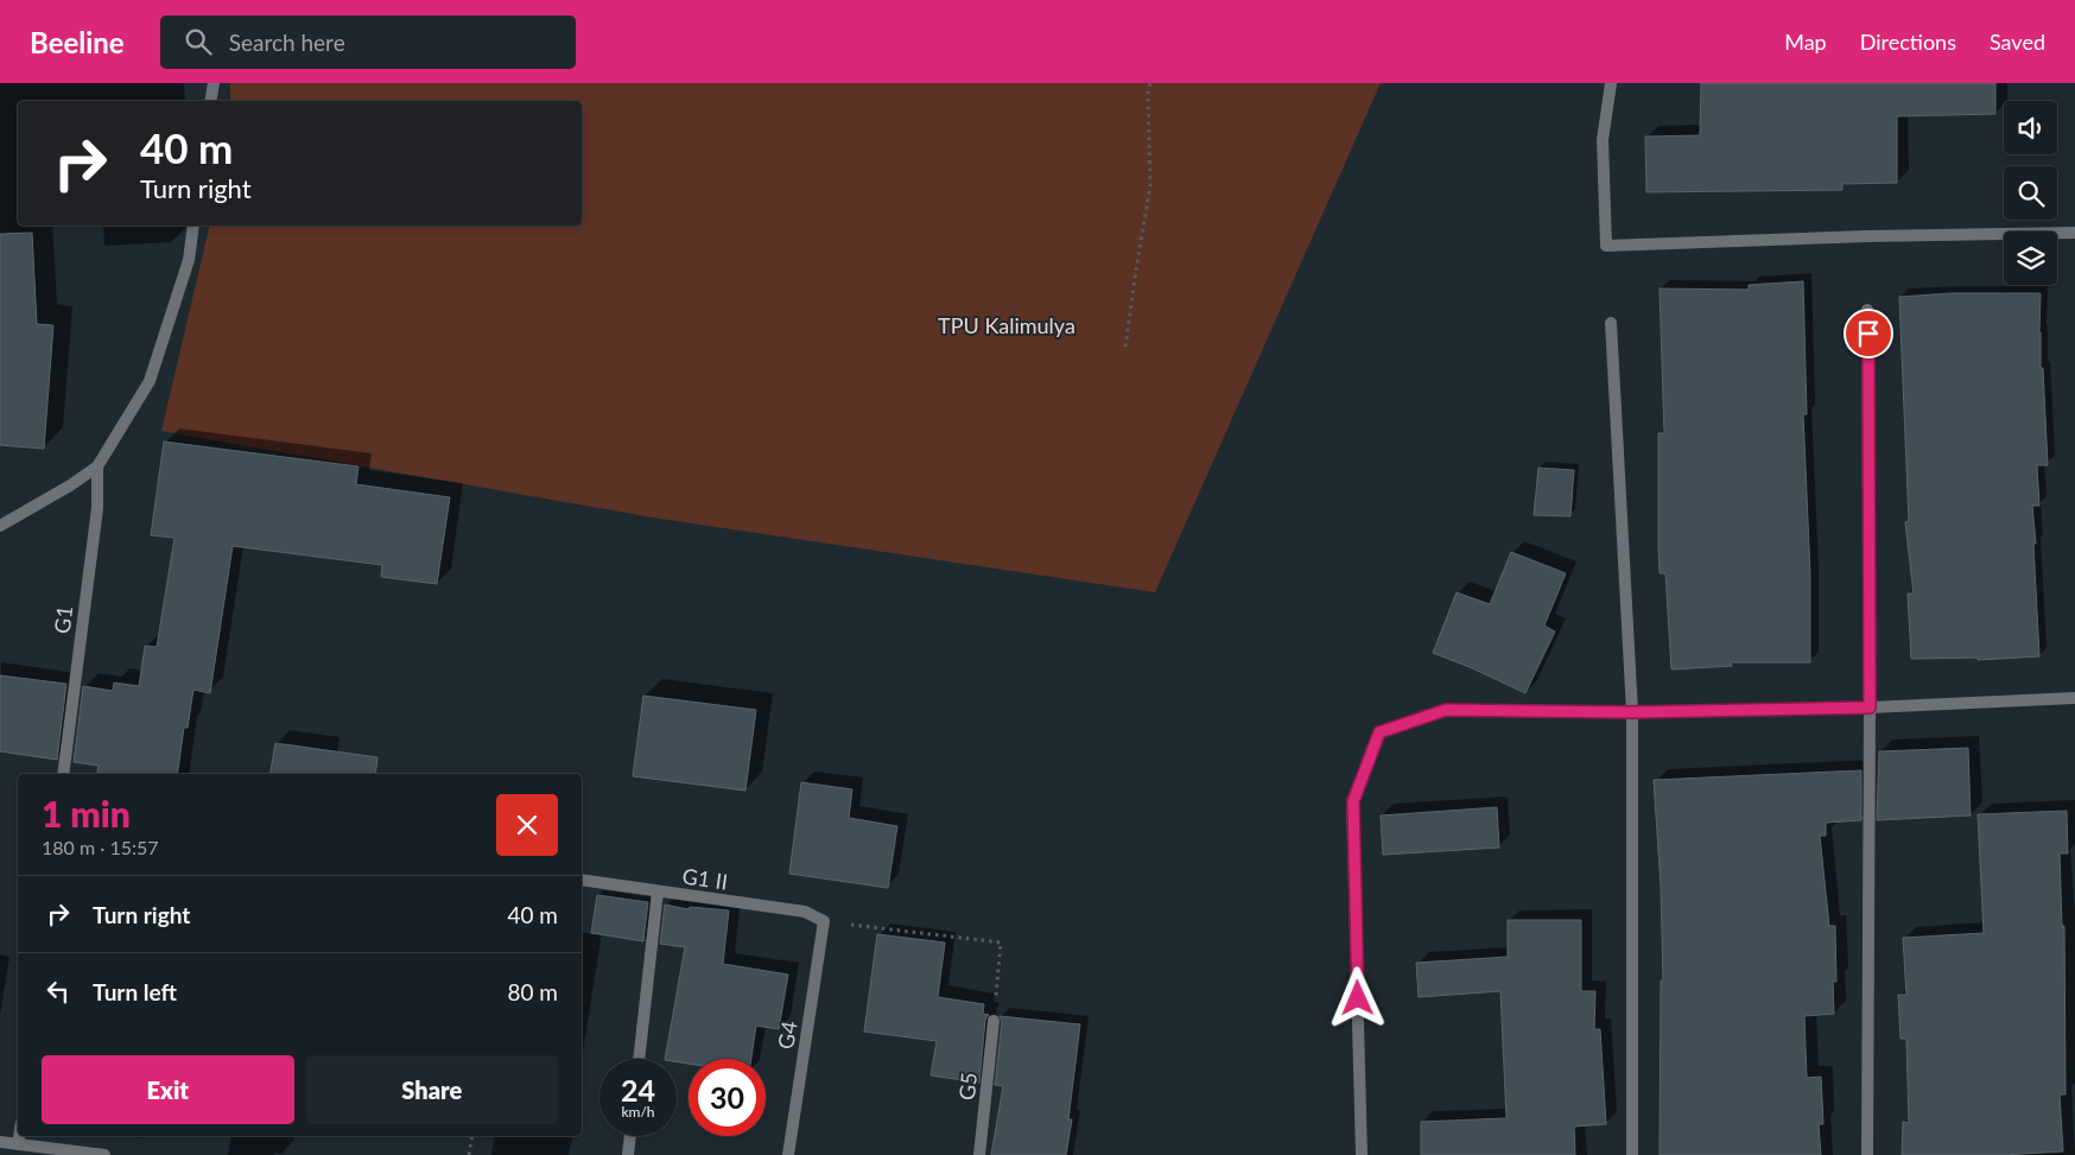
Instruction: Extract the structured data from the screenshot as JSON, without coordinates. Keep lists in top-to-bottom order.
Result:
{
  "streets": {
    "street": [
      "G1",
      "G1 II",
      "G4",
      "G5"
    ]
  },
  "crossings": [
    ["G1 II", "G4"]
  ],
  "parks": ["TPU Kalimulya"],
  "page": {
    "header": "Beeline",
    "search": "Search here",
    "nav": ["Map", "Directions", "Saved"],
    "turn": ["40 m", "Turn right"],
    "heading": ["1 min", "180 m · 15:57"],
    "list": [
      {
        "name": "Turn right",
        "value": "40 m"
      },
      {
        "name": "Turn left",
        "value": "80 m"
      }
    ],
    "buttons": ["Exit", "Share"],
    "speed": "24 km/h",
    "limit": "30"
  }
}
